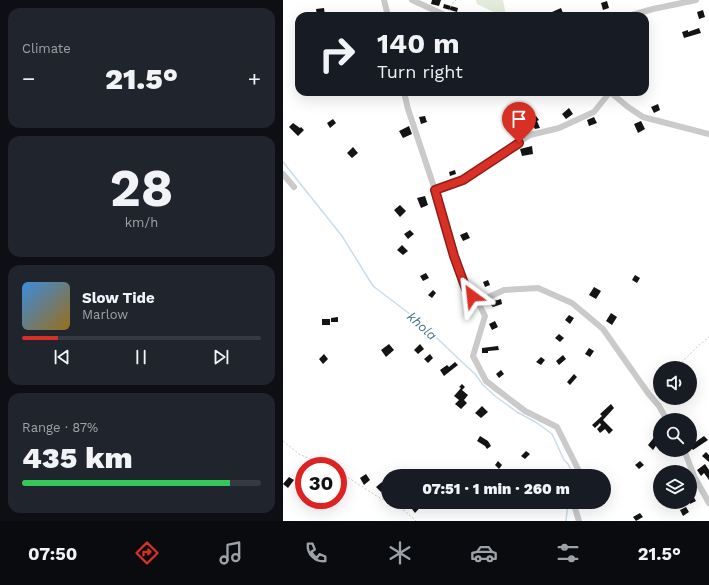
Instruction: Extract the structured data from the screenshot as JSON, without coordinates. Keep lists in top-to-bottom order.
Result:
{
  "water": ["khola"],
  "page": {
    "tile": [
      "Climate",
      ["28", "km/h"],
      ["Range · 87%", "435 km"]
    ],
    "turn": ["140 m", "Turn right"],
    "heat": ["−", "21.5°", "+"],
    "song": ["Slow Tide", "Marlow"],
    "limit": "30",
    "trip": "07:51 · 1 min · 260 m",
    "tabs": ["07:50", "21.5°"]
  }
}
